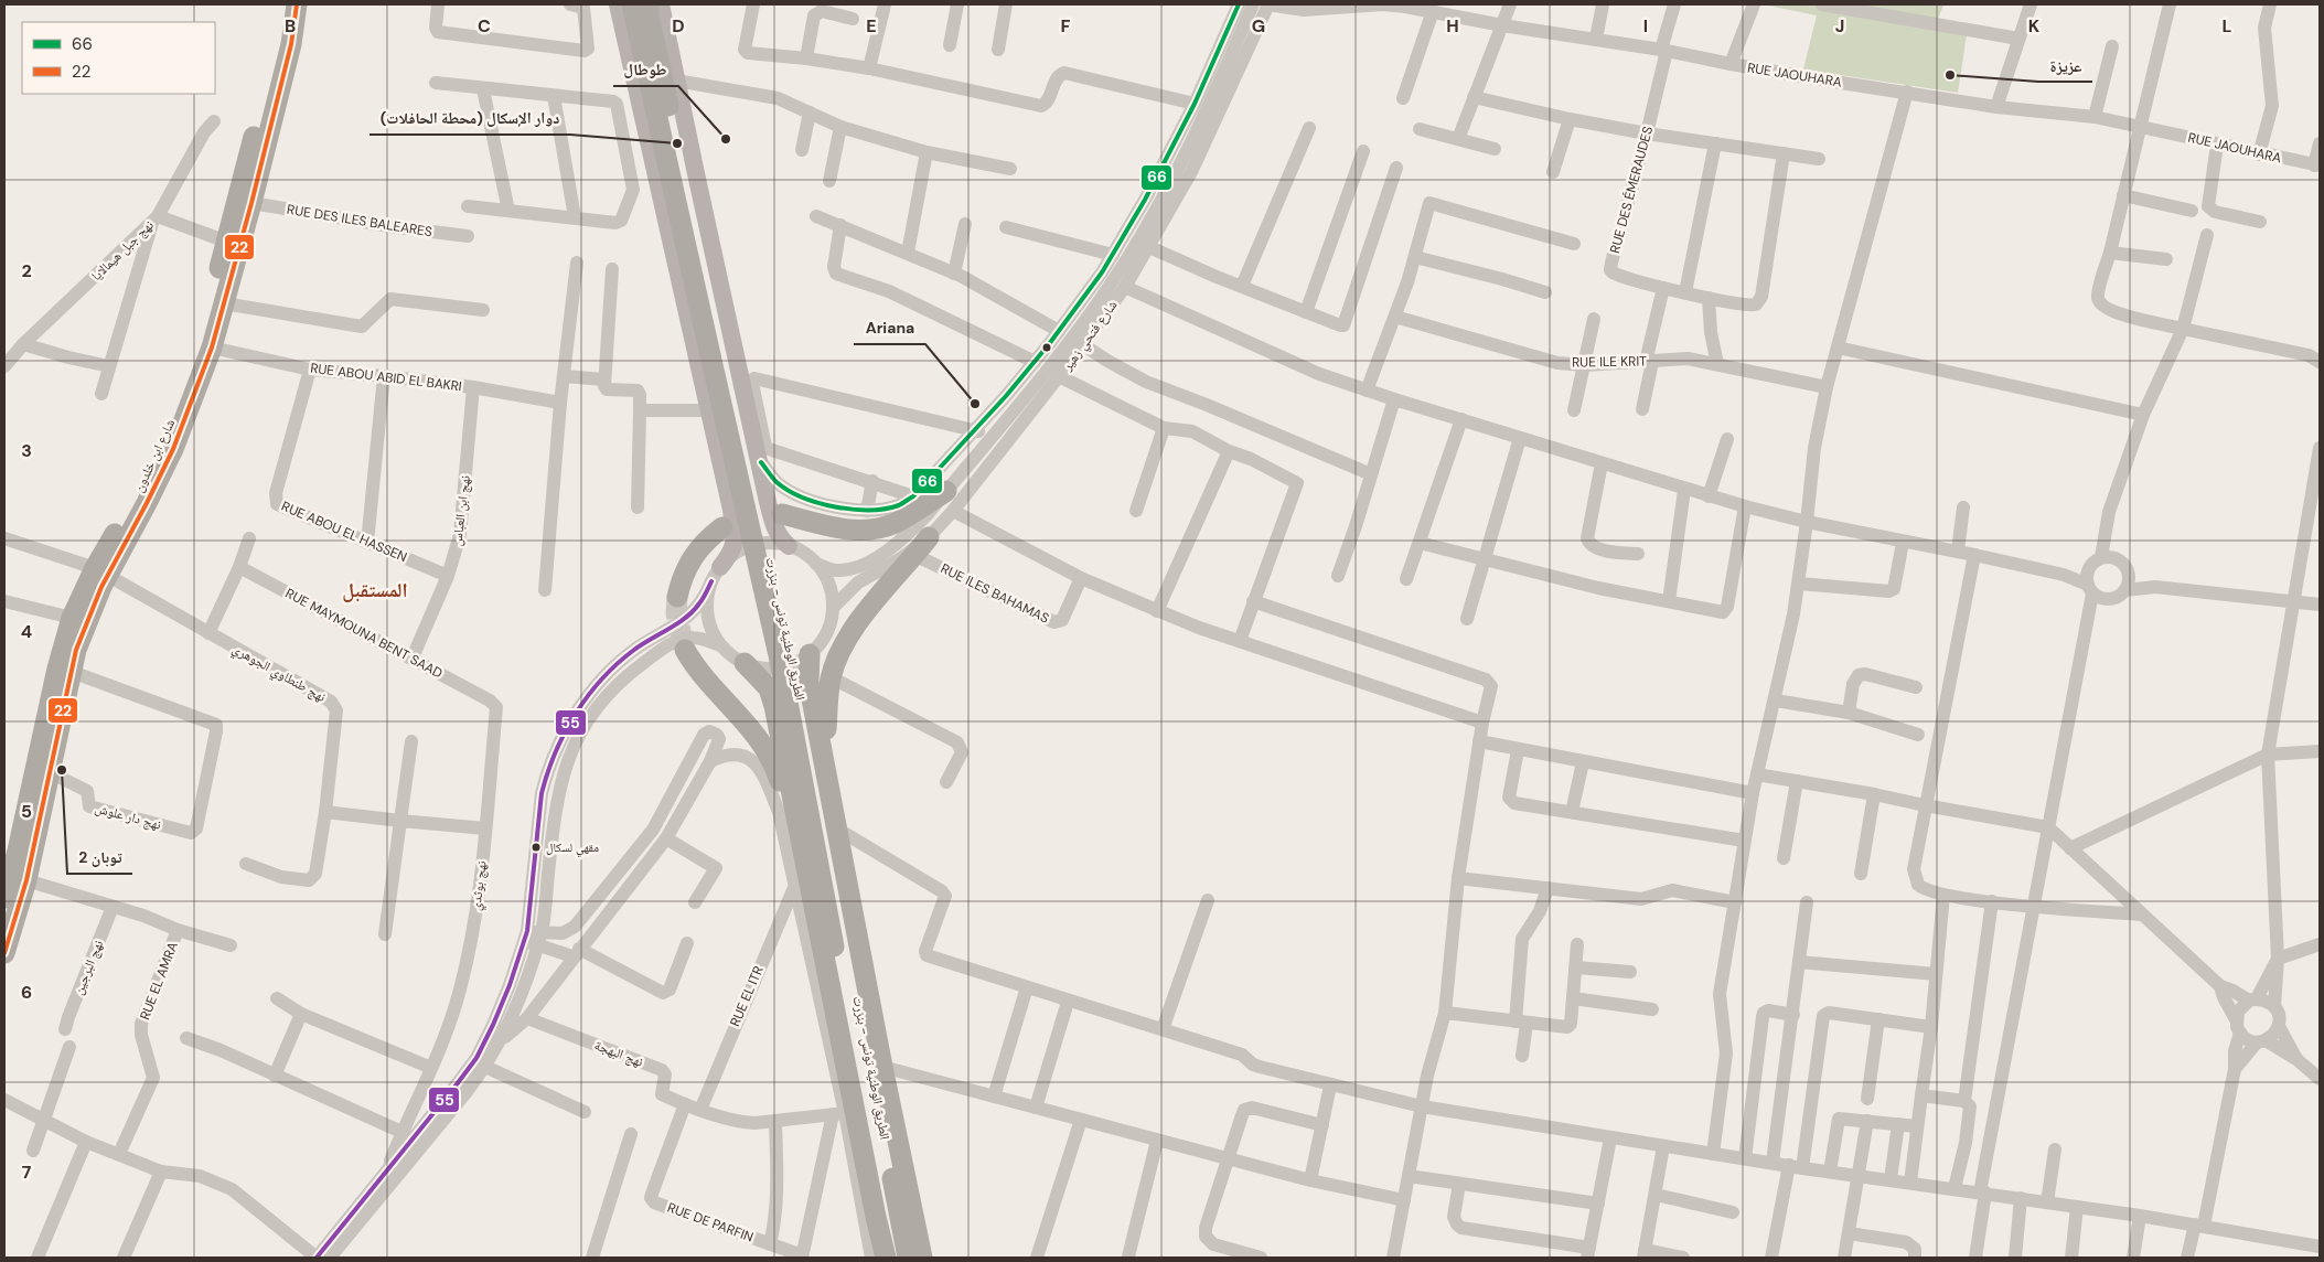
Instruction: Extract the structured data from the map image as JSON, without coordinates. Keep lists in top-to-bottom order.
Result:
{
  "streets": {
    "highway": ["شارع ابن خلدون", "الطريق الوطنية تونس - بنزرت"],
    "street": [
      "RUE JAOUHARA",
      "RUE DES ÉMERAUDES",
      "RUE DES ILES BALEARES",
      "نهج جبل هيمالايا",
      "شارع فتحي زهير",
      "RUE ILE KRIT",
      "RUE ABOU ABID EL BAKRI",
      "نهج ابن العباس",
      "RUE ABOU EL HASSEN",
      "RUE ILES BAHAMAS",
      "RUE MAYMOUNA BENT SAAD",
      "نهج طنطاوي الجوهري",
      "نهج دار علوش",
      "نهج بوثدي",
      "نهج البرجين",
      "RUE EL AMRA",
      "RUE EL ITR",
      "نهج البهجة",
      "RUE DE PARFIN"
    ]
  },
  "crossings": [
    ["RUE JAOUHARA", "RUE DES ÉMERAUDES"],
    ["RUE JAOUHARA", "شارع فتحي زهير"],
    ["RUE DES ILES BALEARES", "شارع ابن خلدون"],
    ["نهج جبل هيمالايا", "شارع ابن خلدون"],
    ["RUE ABOU ABID EL BAKRI", "شارع ابن خلدون"],
    ["RUE ABOU ABID EL BAKRI", "نهج ابن العباس"],
    ["RUE ABOU ABID EL BAKRI", "RUE ABOU EL HASSEN"],
    ["شارع ابن خلدون", "نهج طنطاوي الجوهري"],
    ["شارع ابن خلدون", "نهج دار علوش"],
    ["نهج ابن العباس", "RUE ABOU EL HASSEN"],
    ["نهج ابن العباس", "RUE MAYMOUNA BENT SAAD"],
    ["RUE MAYMOUNA BENT SAAD", "نهج بوثدي"],
    ["نهج البهجة", "RUE DE PARFIN"]
  ],
  "districts": ["المستقبل"],
  "places": [
    "عزيزة",
    "طوطال",
    "دوار الإسكال (محطة الحافلات)",
    "Ariana",
    "توبان 2",
    "مقهي لسكال"
  ],
  "lines": ["transit line 66", "transit line 22", "transit line 55"],
  "legend": ["66", "22"],
  "grid": {
    "columns": [
      "B",
      "C",
      "D",
      "E",
      "F",
      "G",
      "H",
      "I",
      "J",
      "K",
      "L"
    ],
    "rows": [
      "2",
      "3",
      "4",
      "5",
      "6",
      "7"
    ]
  }
}
